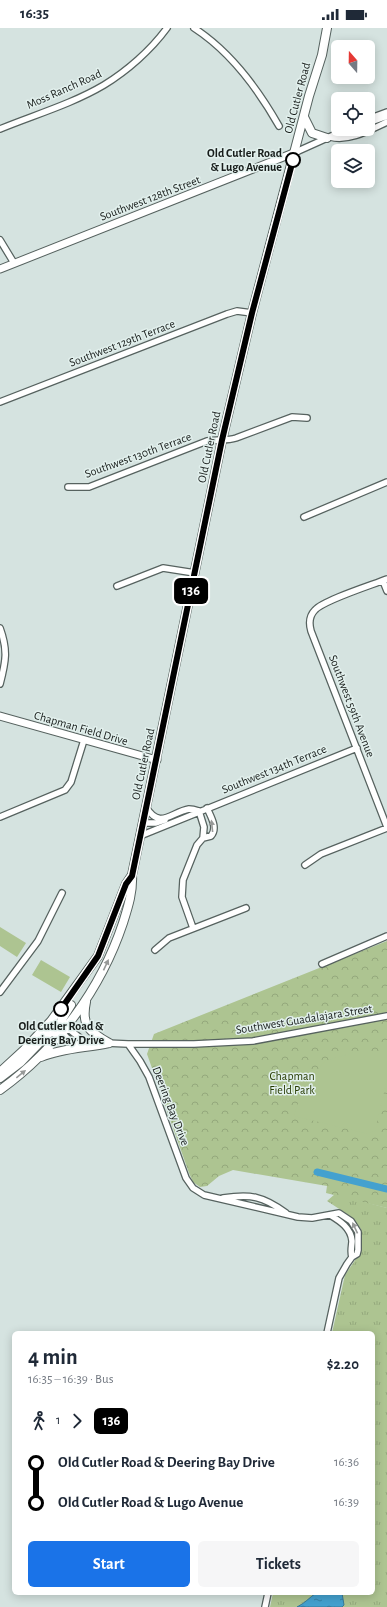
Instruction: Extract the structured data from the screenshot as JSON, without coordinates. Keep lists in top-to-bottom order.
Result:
{
  "streets": {
    "main road": ["Old Cutler Road"],
    "street": [
      "Moss Ranch Road",
      "Southwest 128th Street",
      "Southwest 129th Terrace",
      "Southwest 130th Terrace",
      "Southwest 59th Avenue",
      "Chapman Field Drive",
      "Southwest 134th Terrace",
      "Southwest Guadalajara Street",
      "Deering Bay Drive"
    ]
  },
  "crossings": [
    ["Old Cutler Road", "Southwest 128th Street"],
    ["Old Cutler Road", "Southwest 129th Terrace"],
    ["Old Cutler Road", "Southwest 130th Terrace"],
    ["Old Cutler Road", "Chapman Field Drive"],
    ["Old Cutler Road", "Southwest 134th Terrace"],
    ["Southwest 59th Avenue", "Southwest 134th Terrace"],
    ["Southwest Guadalajara Street", "Deering Bay Drive"]
  ],
  "parks": ["Chapman Field Park"],
  "places": ["Old Cutler Road & Lugo Avenue", "Old Cutler Road & Deering Bay Drive"],
  "lines": ["bus line 136"],
  "north": "top",
  "page": {
    "status": "16:35",
    "on_map": "136",
    "heading": ["4 min", "16:35 – 16:39 · Bus", "$2.20"],
    "legs": ["1", "136"],
    "list": [
      {
        "name": "Old Cutler Road & Deering Bay Drive",
        "value": "16:36"
      },
      {
        "name": "Old Cutler Road & Lugo Avenue",
        "value": "16:39"
      }
    ],
    "buttons": ["Start", "Tickets"]
  }
}
